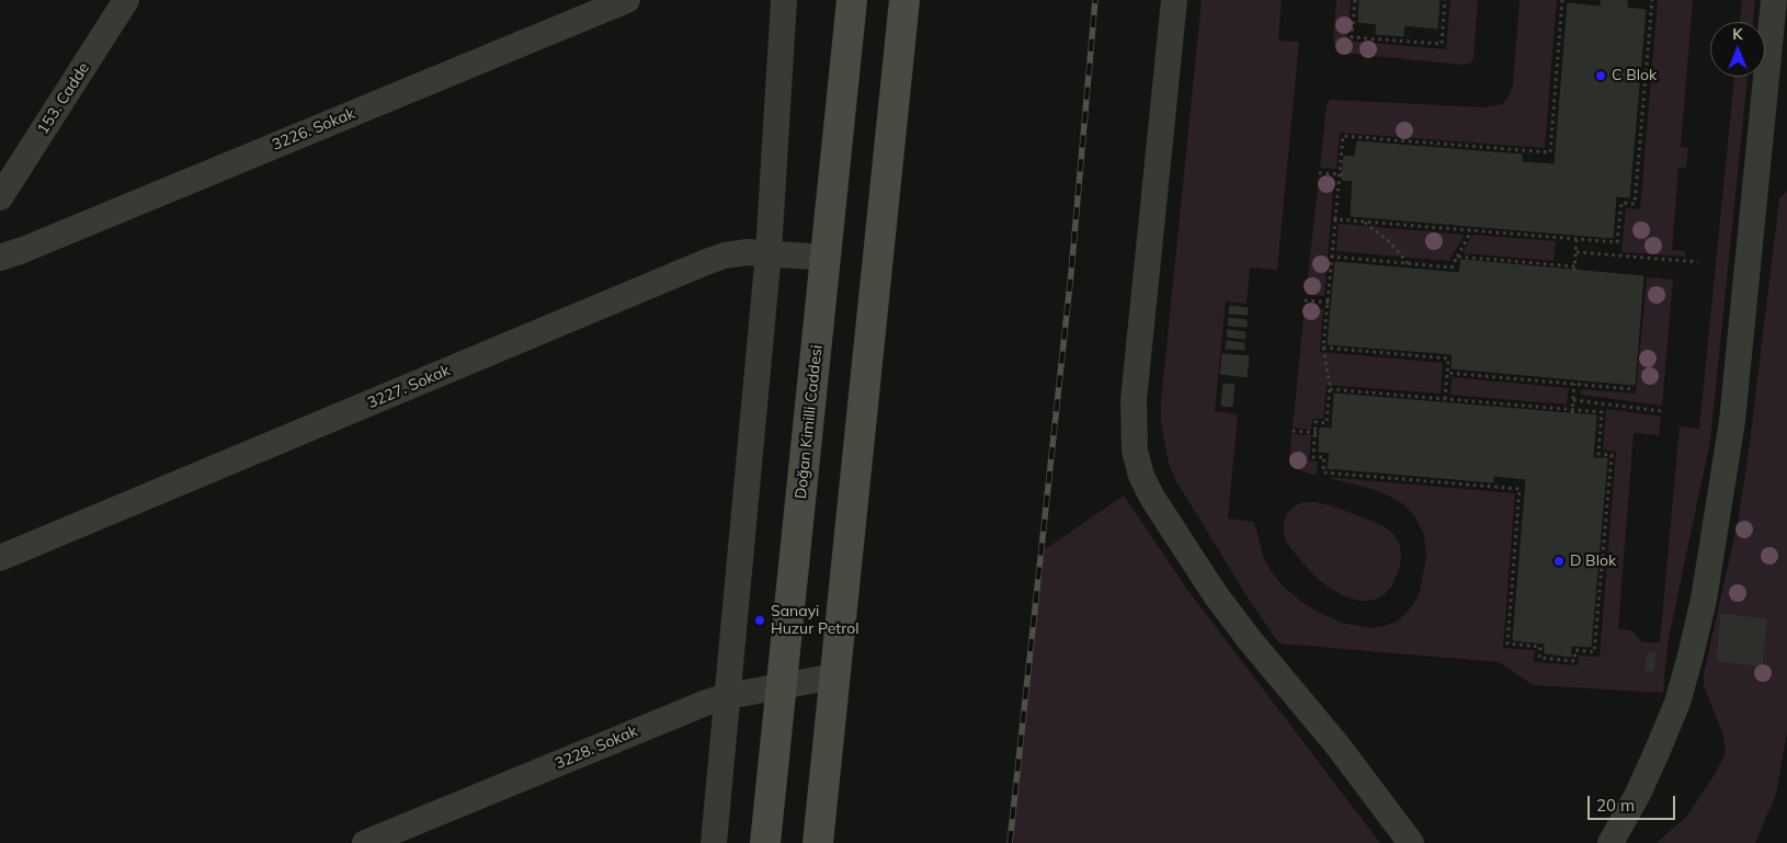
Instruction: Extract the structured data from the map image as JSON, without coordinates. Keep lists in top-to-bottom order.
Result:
{
  "streets": {
    "main road": ["Doğan Kimilli Caddesi"],
    "street": [
      "153. Cadde",
      "3226. Sokak",
      "3227. Sokak",
      "3228. Sokak"
    ]
  },
  "crossings": [
    ["3227. Sokak", "Doğan Kimilli Caddesi"],
    ["Doğan Kimilli Caddesi", "3228. Sokak"]
  ],
  "places": ["C Blok", "D Blok", "Sanayi Huzur Petrol"],
  "scale_bar": "20 m",
  "north": "top"
}
